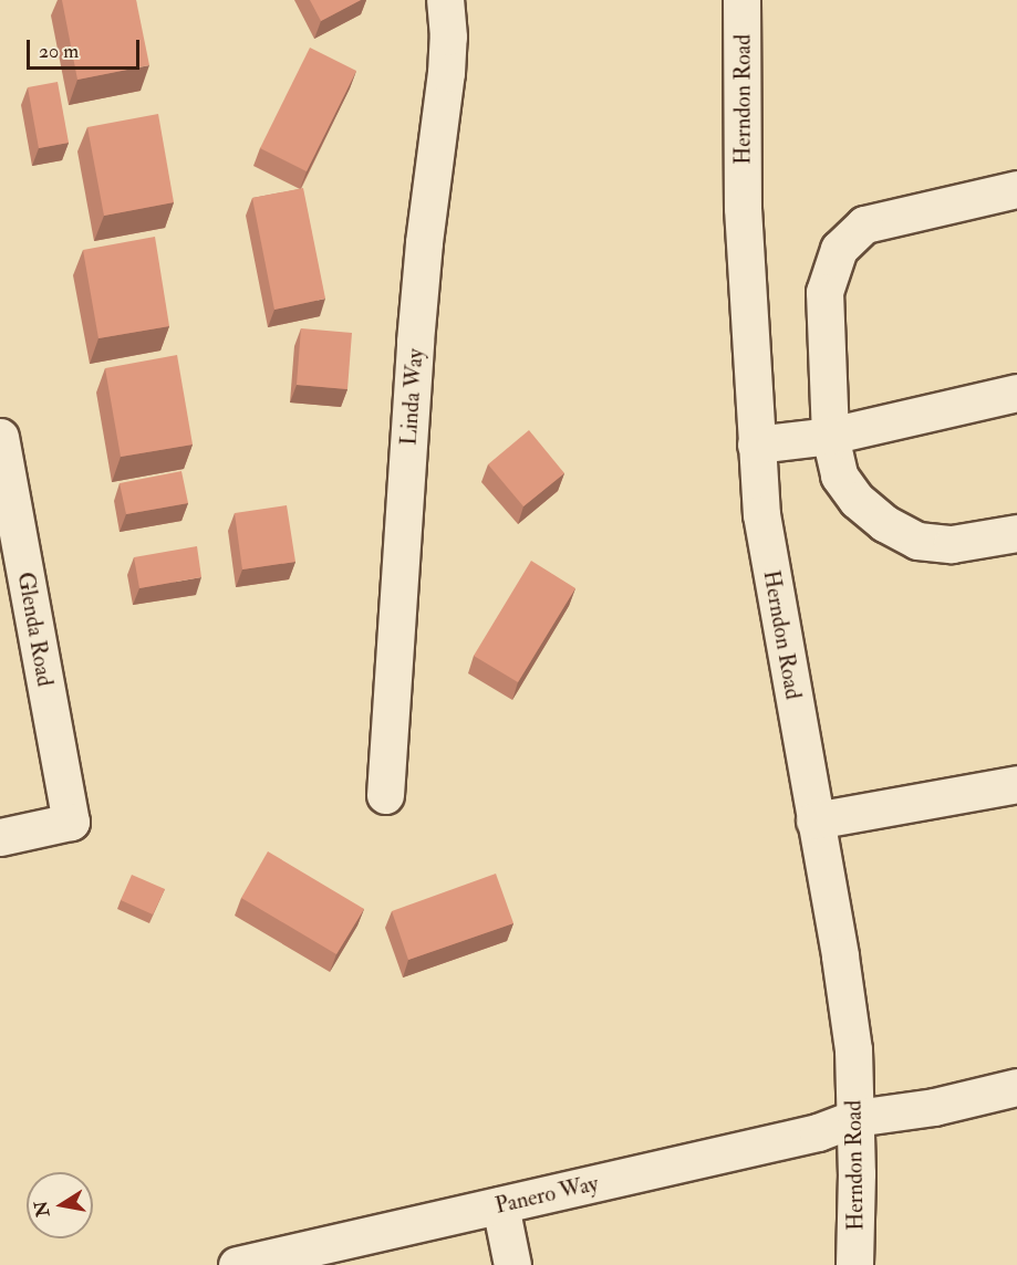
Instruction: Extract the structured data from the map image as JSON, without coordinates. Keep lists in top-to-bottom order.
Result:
{
  "streets": {
    "street": [
      "Herndon Road",
      "Linda Way",
      "Glenda Road",
      "Panero Way"
    ]
  },
  "crossings": [
    ["Herndon Road", "Panero Way"]
  ],
  "scale_bar": "20 m",
  "north": "left"
}
